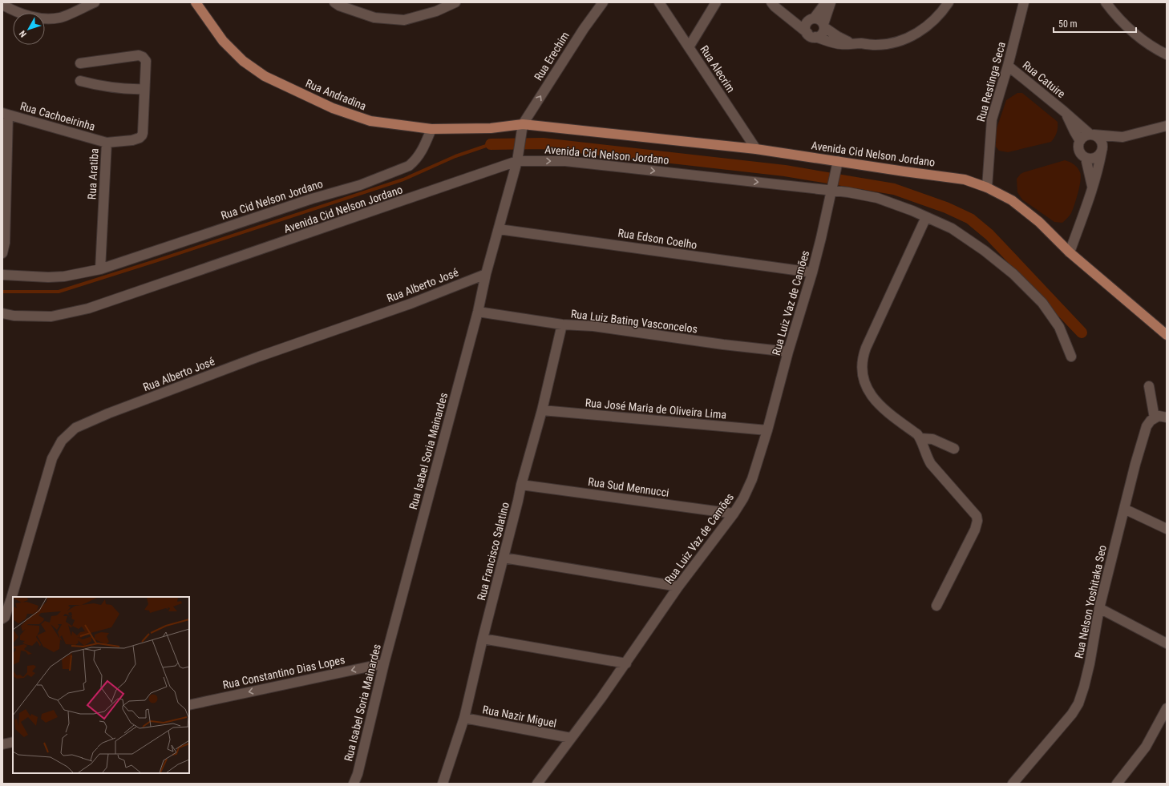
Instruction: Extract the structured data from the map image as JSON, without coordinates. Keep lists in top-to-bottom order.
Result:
{
  "streets": {
    "main road": ["Rua Andradina", "Avenida Cid Nelson Jordano"],
    "street": [
      "Rua Erechim",
      "Rua Alecrim",
      "Rua Catuire",
      "Rua Restinga Seca",
      "Rua Cachoeirinha",
      "Rua Aratiba",
      "Rua Cid Nelson Jordano",
      "Rua Edson Coelho",
      "Rua Alberto José",
      "Rua Luiz Vaz de Camões",
      "Rua Luiz Bating Vasconcelos",
      "Rua José Maria de Oliveira Lima",
      "Rua Isabel Soria Mainardes",
      "Rua Sud Mennucci",
      "Rua Francisco Salatino",
      "Rua Nelson Yoshitaka Seo",
      "Rua Constantino Dias Lopes",
      "Rua Nazir Miguel"
    ]
  },
  "crossings": [
    ["Rua Erechim", "Rua Andradina"],
    ["Rua Erechim", "Avenida Cid Nelson Jordano"],
    ["Rua Erechim", "Rua Isabel Soria Mainardes"],
    ["Rua Alecrim", "Avenida Cid Nelson Jordano"],
    ["Rua Catuire", "Rua Restinga Seca"],
    ["Rua Restinga Seca", "Avenida Cid Nelson Jordano"],
    ["Rua Andradina", "Avenida Cid Nelson Jordano"],
    ["Rua Andradina", "Rua Cid Nelson Jordano"],
    ["Rua Andradina", "Rua Isabel Soria Mainardes"],
    ["Rua Cachoeirinha", "Rua Aratiba"],
    ["Avenida Cid Nelson Jordano", "Rua Luiz Vaz de Camões"],
    ["Avenida Cid Nelson Jordano", "Rua Isabel Soria Mainardes"],
    ["Rua Aratiba", "Rua Cid Nelson Jordano"],
    ["Rua Edson Coelho", "Rua Luiz Vaz de Camões"],
    ["Rua Edson Coelho", "Rua Isabel Soria Mainardes"],
    ["Rua Alberto José", "Rua Isabel Soria Mainardes"],
    ["Rua Luiz Vaz de Camões", "Rua Luiz Bating Vasconcelos"],
    ["Rua Luiz Vaz de Camões", "Rua José Maria de Oliveira Lima"],
    ["Rua Luiz Vaz de Camões", "Rua Sud Mennucci"],
    ["Rua Luiz Vaz de Camões", "Rua Nazir Miguel"],
    ["Rua Luiz Bating Vasconcelos", "Rua Isabel Soria Mainardes"],
    ["Rua Luiz Bating Vasconcelos", "Rua Francisco Salatino"],
    ["Rua José Maria de Oliveira Lima", "Rua Francisco Salatino"],
    ["Rua Isabel Soria Mainardes", "Rua Constantino Dias Lopes"],
    ["Rua Sud Mennucci", "Rua Francisco Salatino"],
    ["Rua Francisco Salatino", "Rua Nazir Miguel"]
  ],
  "one_way": ["Rua Erechim", "Rua Constantino Dias Lopes"],
  "scale_bar": "50 m",
  "north": "bottom left"
}
